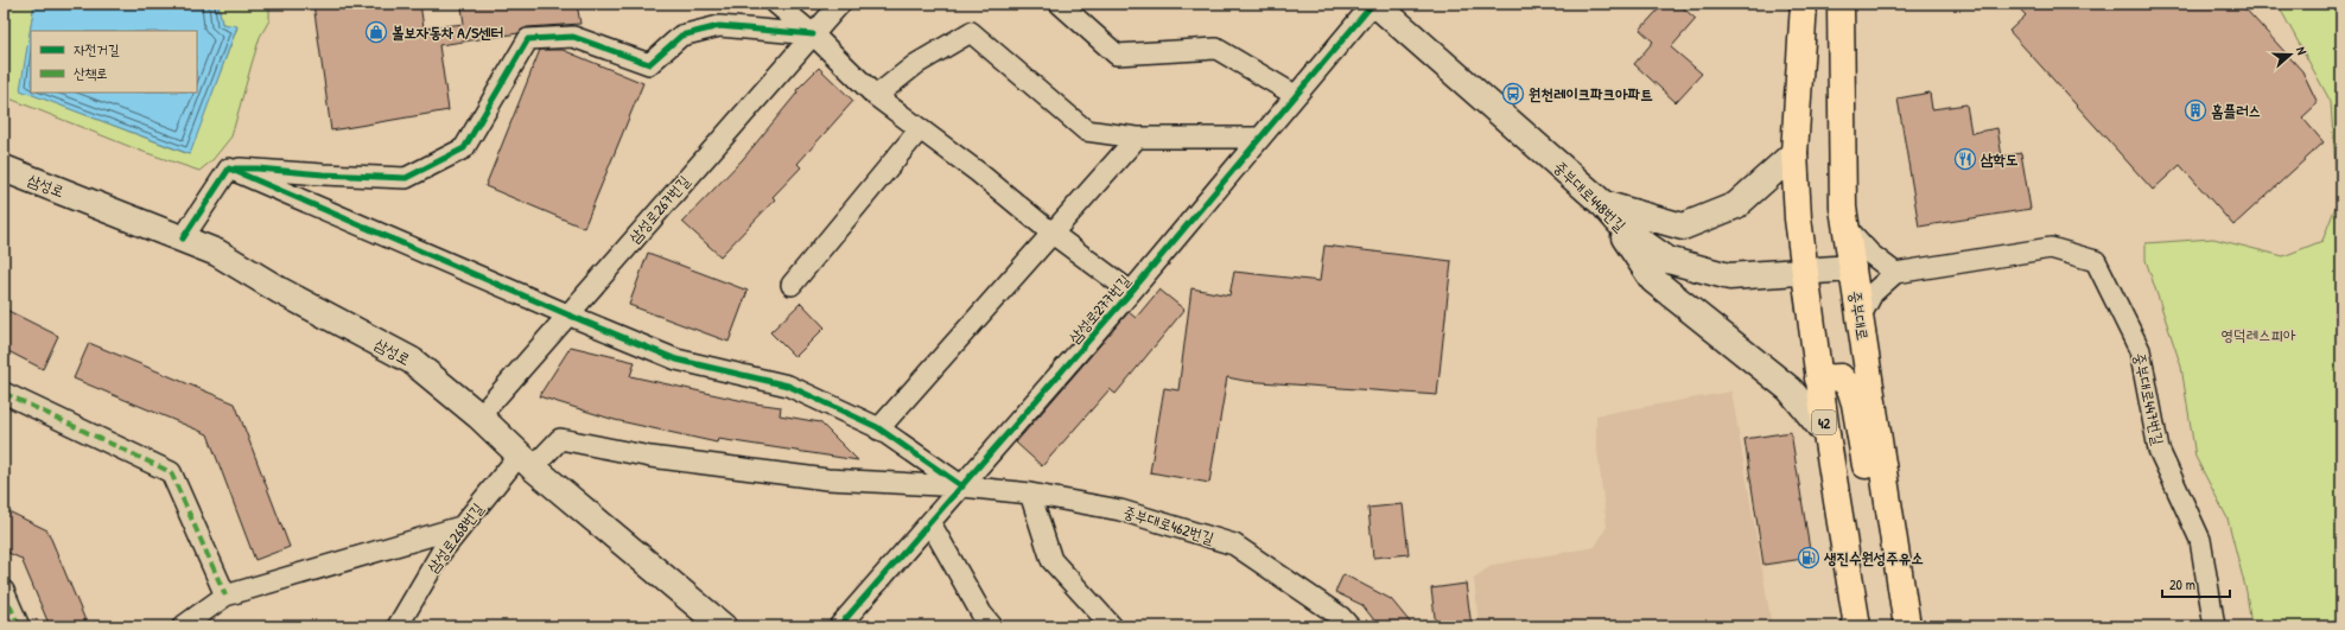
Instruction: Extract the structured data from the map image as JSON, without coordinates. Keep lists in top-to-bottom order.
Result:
{
  "streets": {
    "main road": ["중부대로", "42"],
    "street": [
      "삼성로",
      "중부대로448번길",
      "삼성로267번길",
      "삼성로277번길",
      "중부대로447번길",
      "중부대로462번길",
      "삼성로268번길"
    ]
  },
  "crossings": [
    ["삼성로", "삼성로267번길"],
    ["삼성로", "삼성로268번길"],
    ["중부대로448번길", "삼성로277번길"],
    ["중부대로448번길", "중부대로"],
    ["중부대로448번길", "42"],
    ["삼성로277번길", "중부대로462번길"],
    ["삼성로277번길", "삼성로268번길"],
    ["중부대로462번길", "삼성로268번길"]
  ],
  "parks": ["영덕레스피아"],
  "places": {
    "shop": ["볼보자동차 A/S센터"],
    "bus stop": ["원천레이크파크아파트"],
    "building": ["홈플러스"],
    "restaurant": ["삼학도"],
    "fuel station": ["생진수원성주유소"]
  },
  "legend": ["자전거길", "산책로"],
  "scale_bar": "20 m",
  "north": "right"
}
